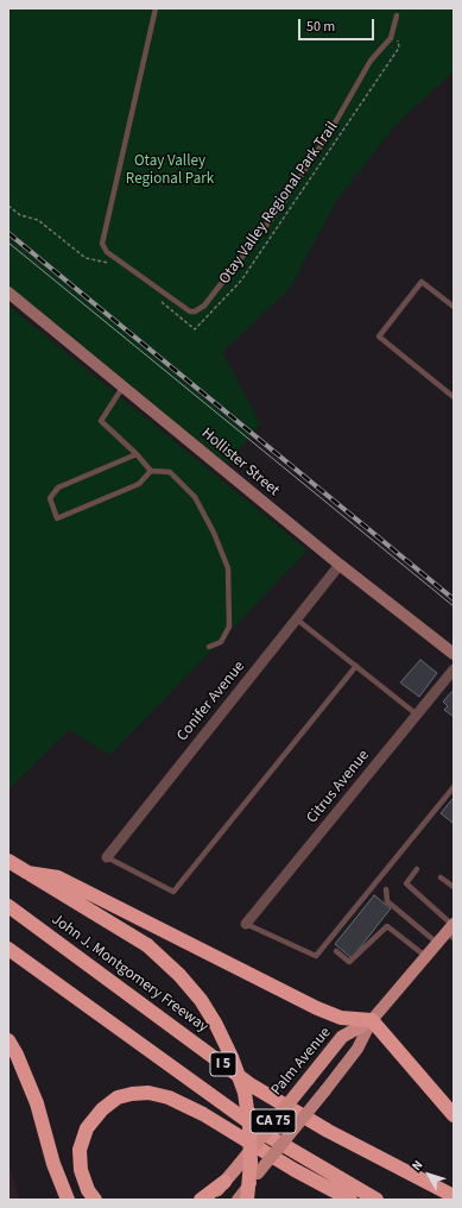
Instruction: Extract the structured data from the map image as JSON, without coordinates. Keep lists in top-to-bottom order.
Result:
{
  "streets": {
    "highway": [
      "John J. Montgomery Freeway",
      "Palm Avenue",
      "I 5",
      "CA 75"
    ],
    "main road": ["Hollister Street"],
    "street": ["Conifer Avenue", "Citrus Avenue"],
    "path": ["Otay Valley Regional Park Trail"]
  },
  "crossings": [
    ["Hollister Street", "Conifer Avenue"]
  ],
  "parks": ["Otay Valley Regional Park"],
  "scale_bar": "50 m",
  "north": "top left"
}
